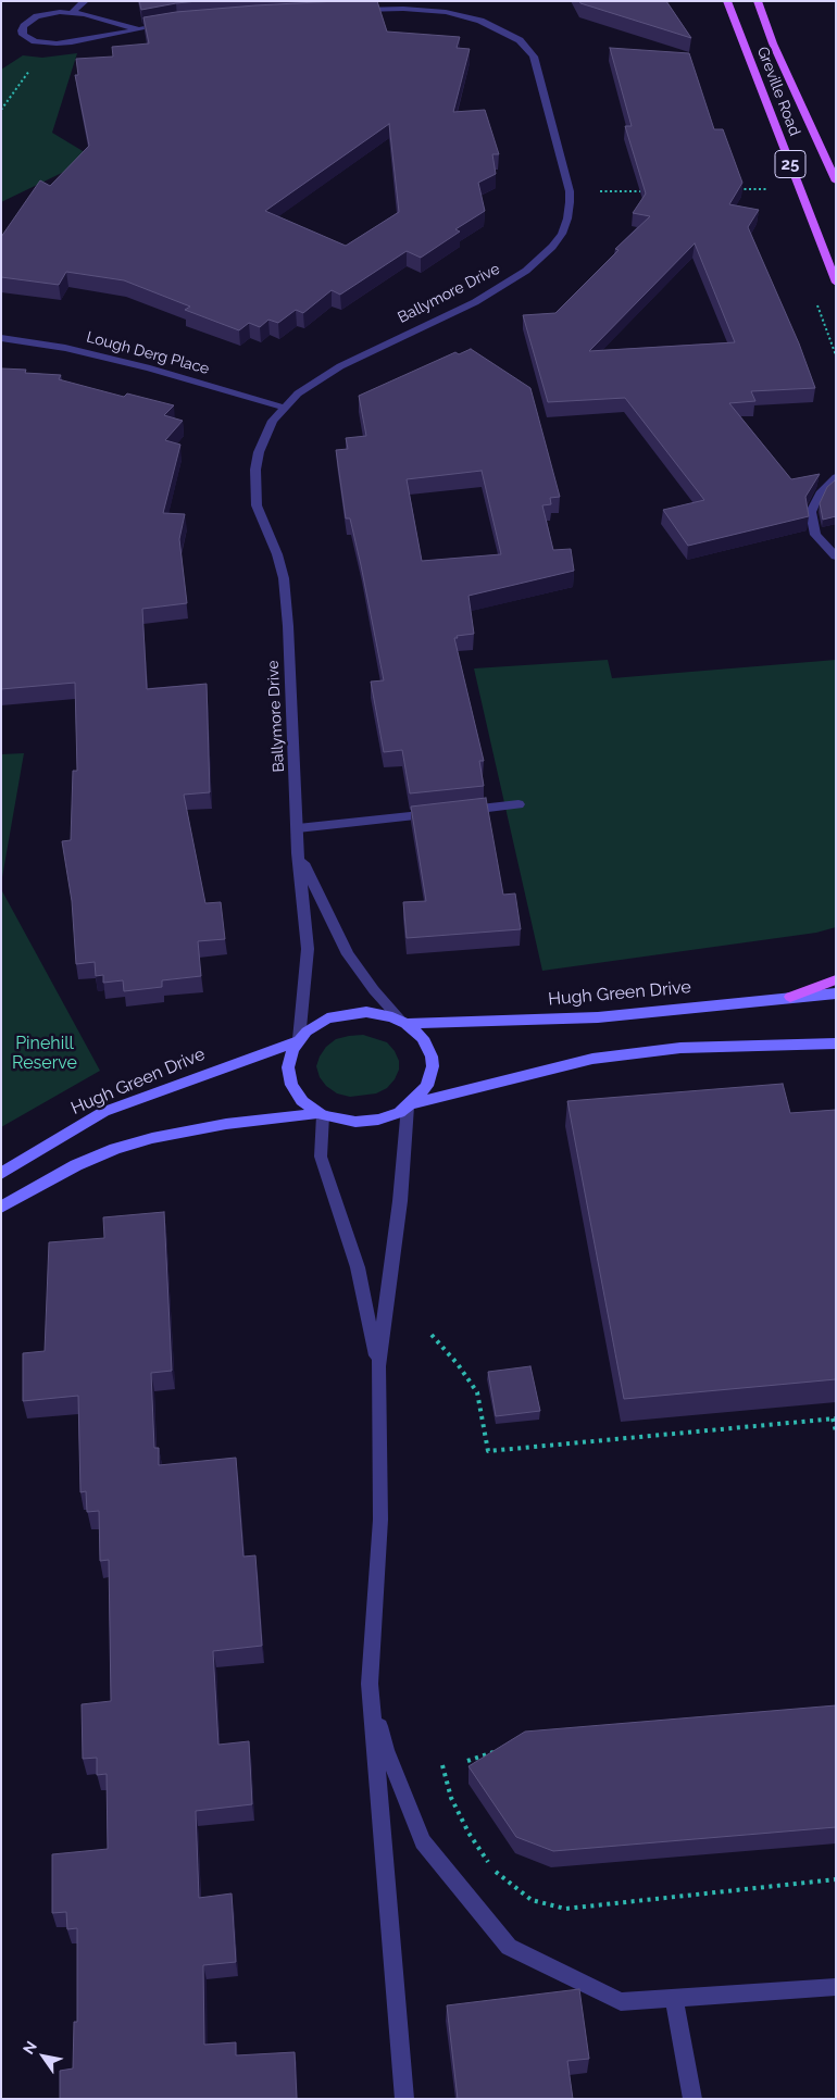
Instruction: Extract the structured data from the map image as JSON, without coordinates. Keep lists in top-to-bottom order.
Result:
{
  "streets": {
    "main road": ["Greville Road", "25", "Hugh Green Drive"],
    "street": ["Ballymore Drive", "Lough Derg Place"]
  },
  "crossings": [
    ["Ballymore Drive", "Lough Derg Place"],
    ["Ballymore Drive", "Hugh Green Drive"]
  ],
  "parks": ["Pinehill Reserve"],
  "north": "top left"
}
